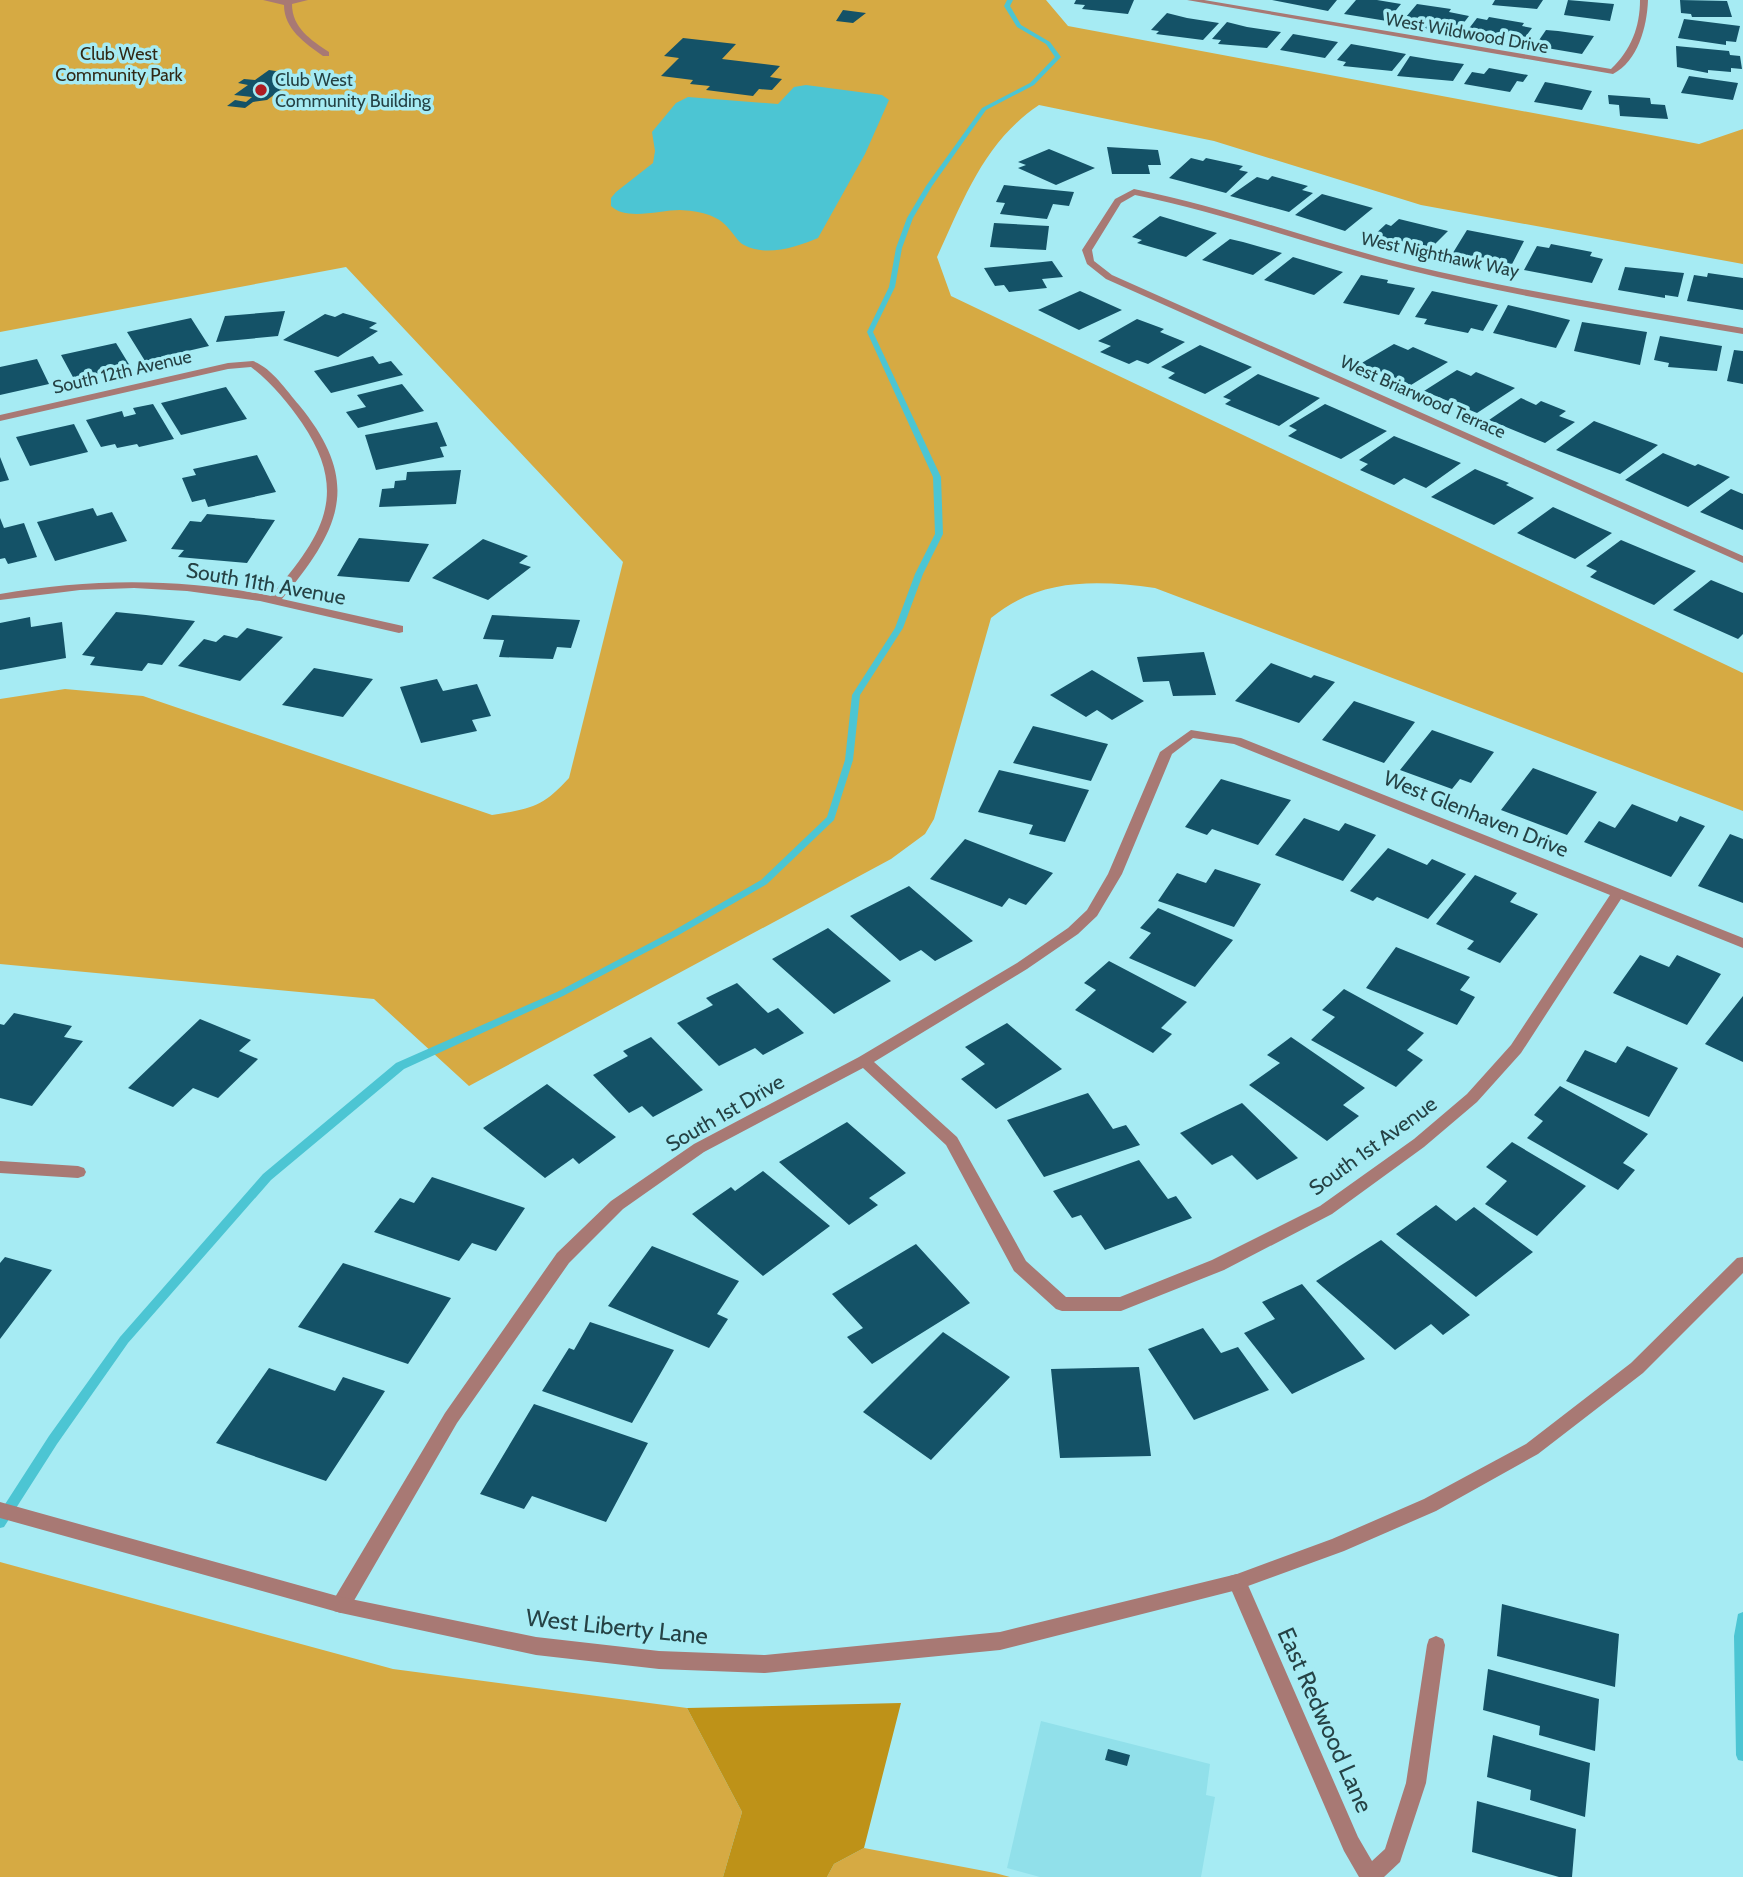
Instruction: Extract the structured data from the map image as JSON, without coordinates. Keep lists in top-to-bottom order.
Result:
{
  "streets": {
    "street": [
      "West Wildwood Drive",
      "West Nighthawk Way",
      "South 12th Avenue",
      "West Briarwood Terrace",
      "South 11th Avenue",
      "West Glenhaven Drive",
      "South 1st Drive",
      "South 1st Avenue",
      "West Liberty Lane",
      "East Redwood Lane"
    ]
  },
  "crossings": [
    ["West Nighthawk Way", "West Briarwood Terrace"],
    ["South 12th Avenue", "South 11th Avenue"],
    ["West Glenhaven Drive", "South 1st Drive"],
    ["West Glenhaven Drive", "South 1st Avenue"],
    ["South 1st Drive", "South 1st Avenue"],
    ["South 1st Drive", "West Liberty Lane"],
    ["West Liberty Lane", "East Redwood Lane"]
  ],
  "parks": ["Club West Community Park"],
  "places": ["Club West Community Building"]
}
